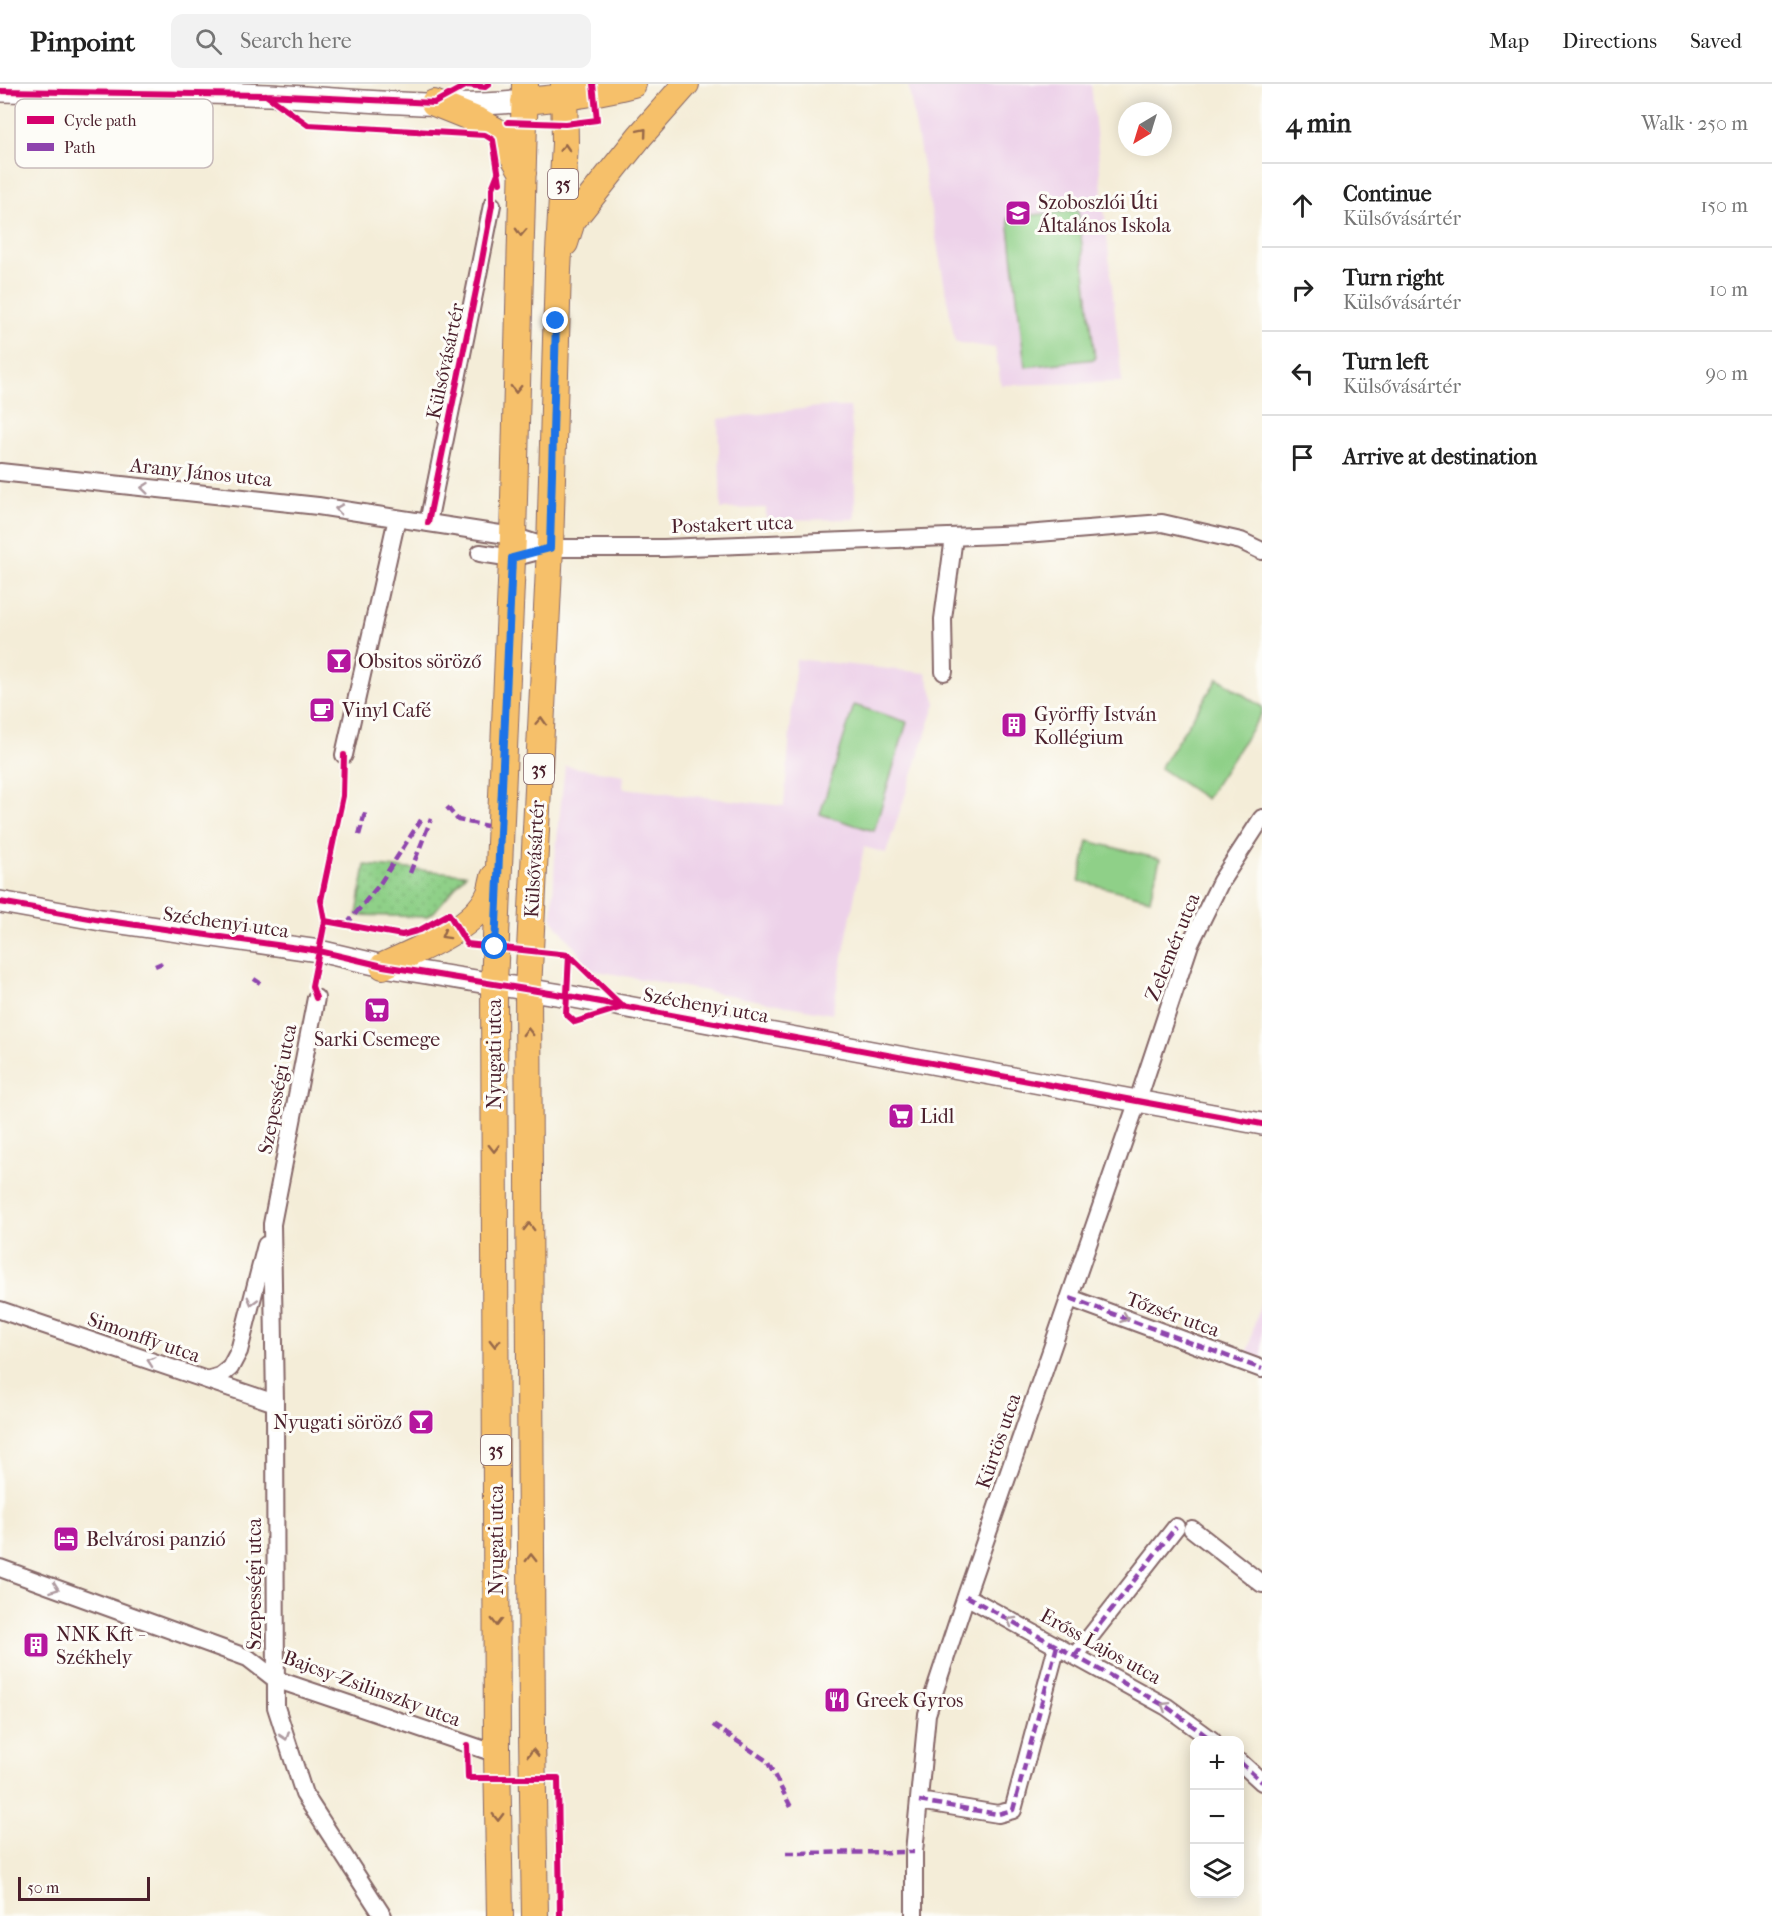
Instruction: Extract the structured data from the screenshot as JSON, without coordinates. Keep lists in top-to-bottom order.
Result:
{
  "streets": {
    "main road": ["35", "Külsővásártér", "Nyugati utca"],
    "street": [
      "Arany János utca",
      "Postakert utca",
      "Széchenyi utca",
      "Zelemér utca",
      "Szepességi utca",
      "Tőzsér utca",
      "Simonffy utca",
      "Kürtös utca",
      "Erőss Lajos utca",
      "Bajcsy-Zsilinszky utca"
    ]
  },
  "crossings": [
    ["Külsővásártér", "Postakert utca"],
    ["Külsővásártér", "Széchenyi utca"],
    ["Külsővásártér", "Nyugati utca"],
    ["Széchenyi utca", "Zelemér utca"],
    ["Széchenyi utca", "Nyugati utca"],
    ["Széchenyi utca", "Kürtös utca"],
    ["Zelemér utca", "Kürtös utca"],
    ["Nyugati utca", "Bajcsy-Zsilinszky utca"],
    ["Szepességi utca", "Simonffy utca"],
    ["Szepességi utca", "Bajcsy-Zsilinszky utca"],
    ["Tőzsér utca", "Kürtös utca"],
    ["Kürtös utca", "Erőss Lajos utca"]
  ],
  "one_way": [
    "Arany János utca",
    "Tőzsér utca",
    "Simonffy utca",
    "Erőss Lajos utca",
    "Bajcsy-Zsilinszky utca"
  ],
  "places": {
    "school or university": ["Szoboszlói Úti Általános Iskola"],
    "bar": ["Obsitos söröző", "Nyugati söröző"],
    "cafe": ["Vinyl Café"],
    "building": ["Györffy István Kollégium", "NNK Kft - Székhely"],
    "supermarket": ["Sarki Csemege", "Lidl"],
    "hotel": ["Belvárosi panzió"],
    "restaurant": ["Greek Gyros"]
  },
  "legend": ["Cycle path", "Path"],
  "scale_bar": "50 m",
  "north": "bottom left",
  "page": {
    "header": "Pinpoint",
    "search": "Search here",
    "nav": ["Map", "Directions", "Saved"],
    "heading": ["4 min", "Walk · 250 m"],
    "list": [
      ["Continue", "Külsővásártér", "150 m"],
      ["Turn right", "Külsővásártér", "10 m"],
      ["Turn left", "Külsővásártér", "90 m"],
      "Arrive at destination"
    ],
    "map_buttons": ["+", "−"],
    "scale": "50 m"
  }
}
